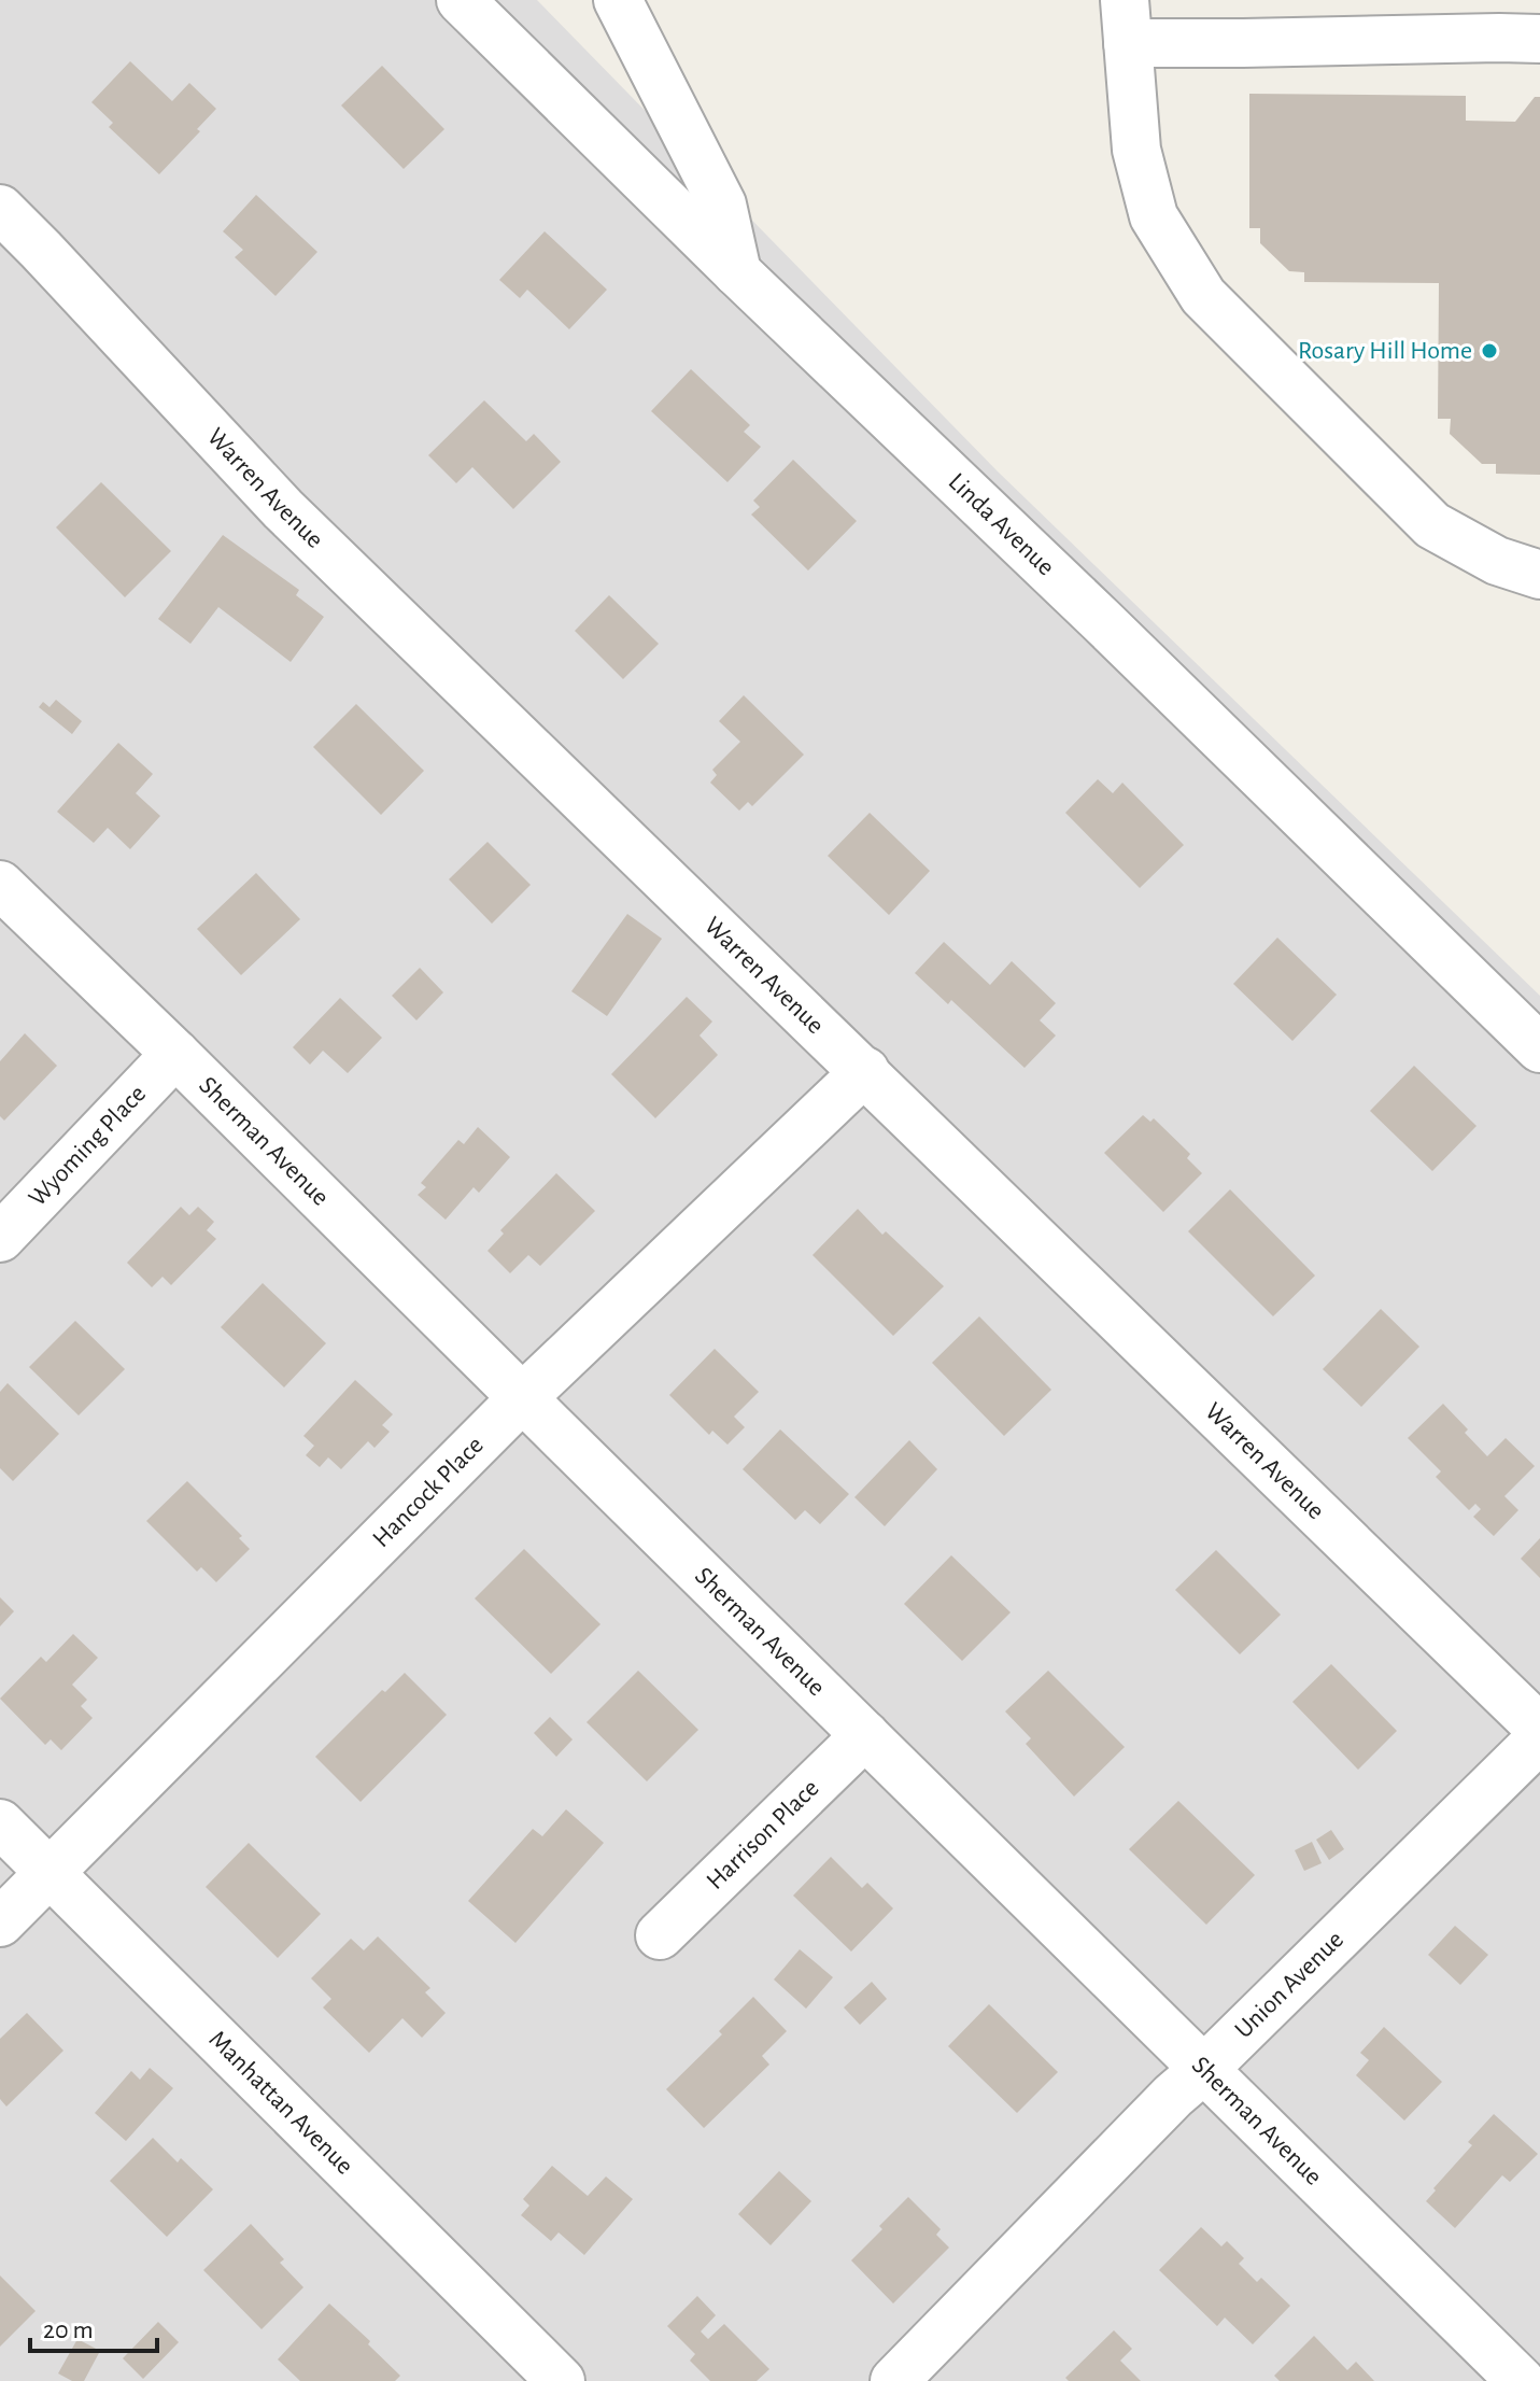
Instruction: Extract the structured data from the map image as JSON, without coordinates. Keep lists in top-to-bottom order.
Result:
{
  "streets": {
    "street": [
      "Warren Avenue",
      "Linda Avenue",
      "Sherman Avenue",
      "Wyoming Place",
      "Hancock Place",
      "Harrison Place",
      "Union Avenue",
      "Manhattan Avenue"
    ]
  },
  "crossings": [
    ["Warren Avenue", "Hancock Place"],
    ["Sherman Avenue", "Wyoming Place"],
    ["Sherman Avenue", "Hancock Place"],
    ["Sherman Avenue", "Harrison Place"],
    ["Sherman Avenue", "Union Avenue"],
    ["Hancock Place", "Manhattan Avenue"]
  ],
  "places": ["Rosary Hill Home"],
  "scale_bar": "20 m"
}
